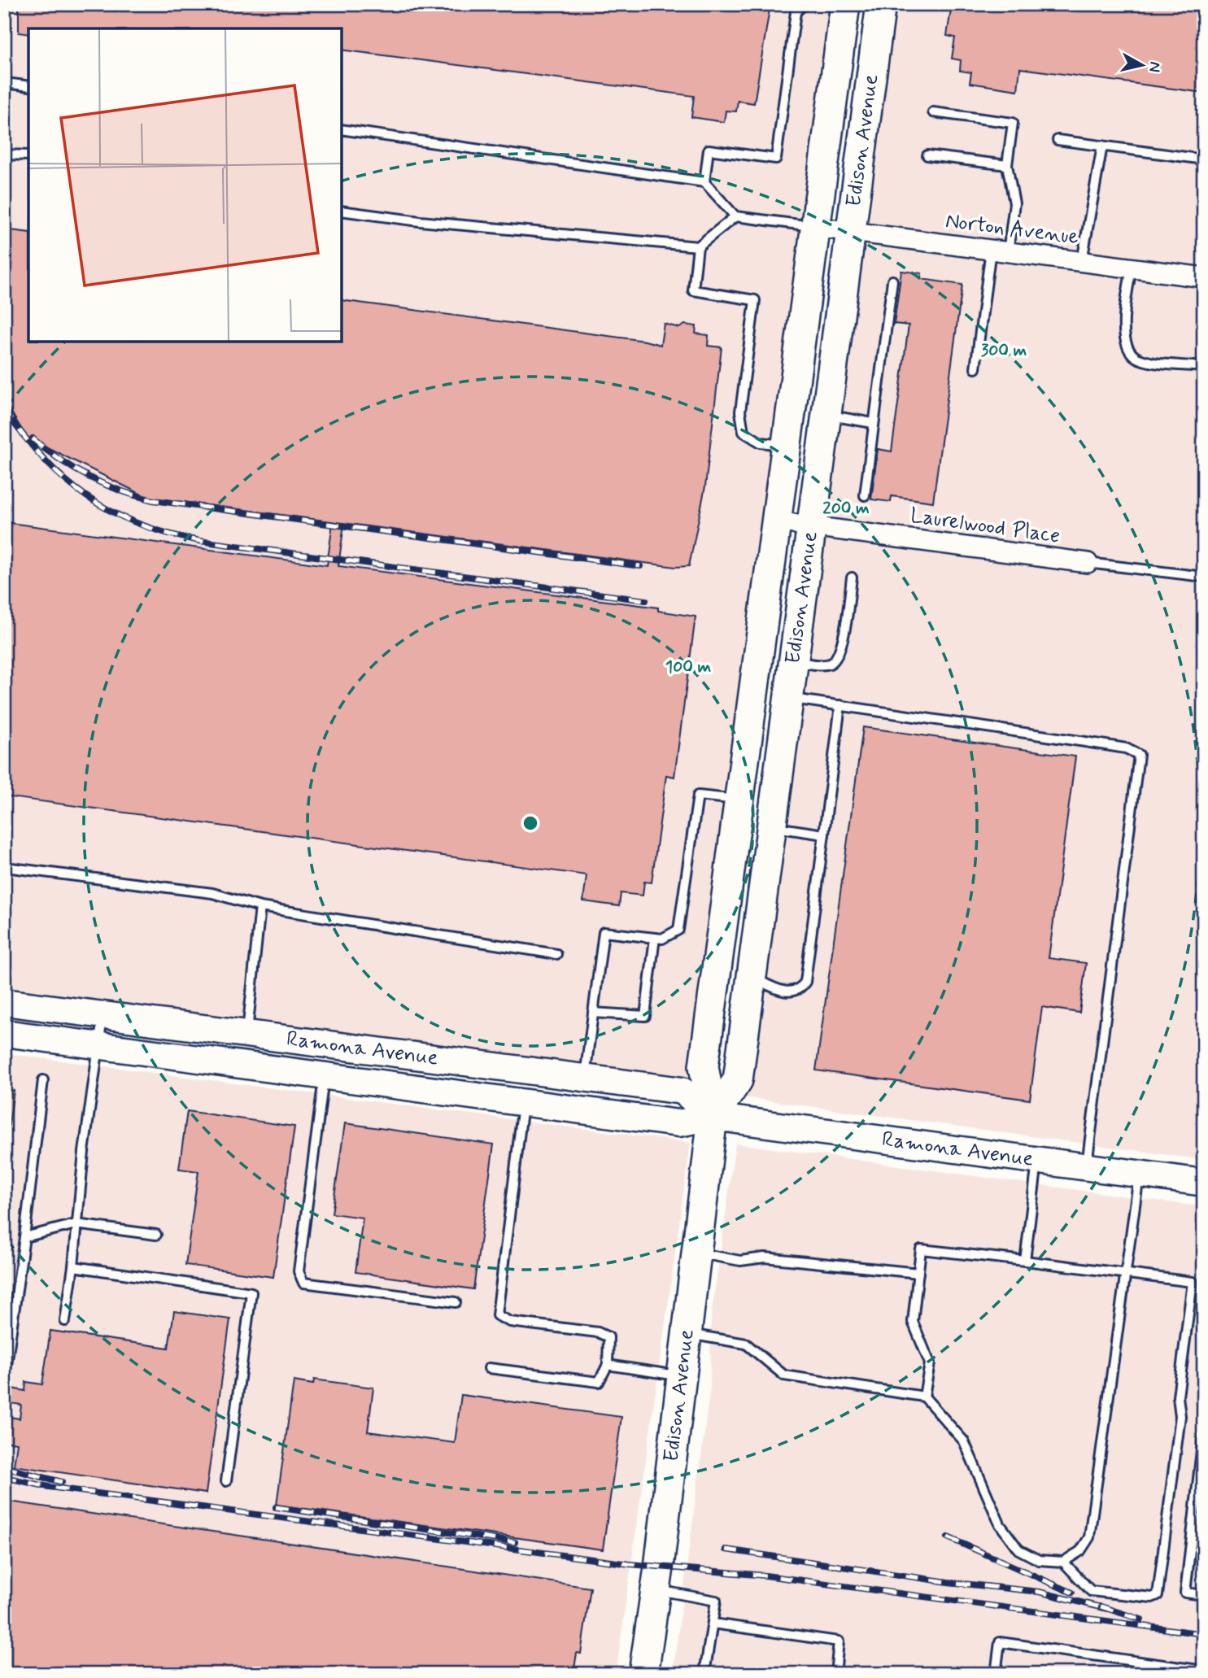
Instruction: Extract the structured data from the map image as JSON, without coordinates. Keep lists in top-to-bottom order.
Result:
{
  "streets": {
    "main road": ["Edison Avenue", "Ramona Avenue"],
    "street": ["Norton Avenue", "Laurelwood Place"]
  },
  "crossings": [
    ["Edison Avenue", "Norton Avenue"],
    ["Edison Avenue", "Laurelwood Place"],
    ["Edison Avenue", "Ramona Avenue"]
  ],
  "north": "right",
  "rings": ["300 m", "200 m", "100 m"]
}
